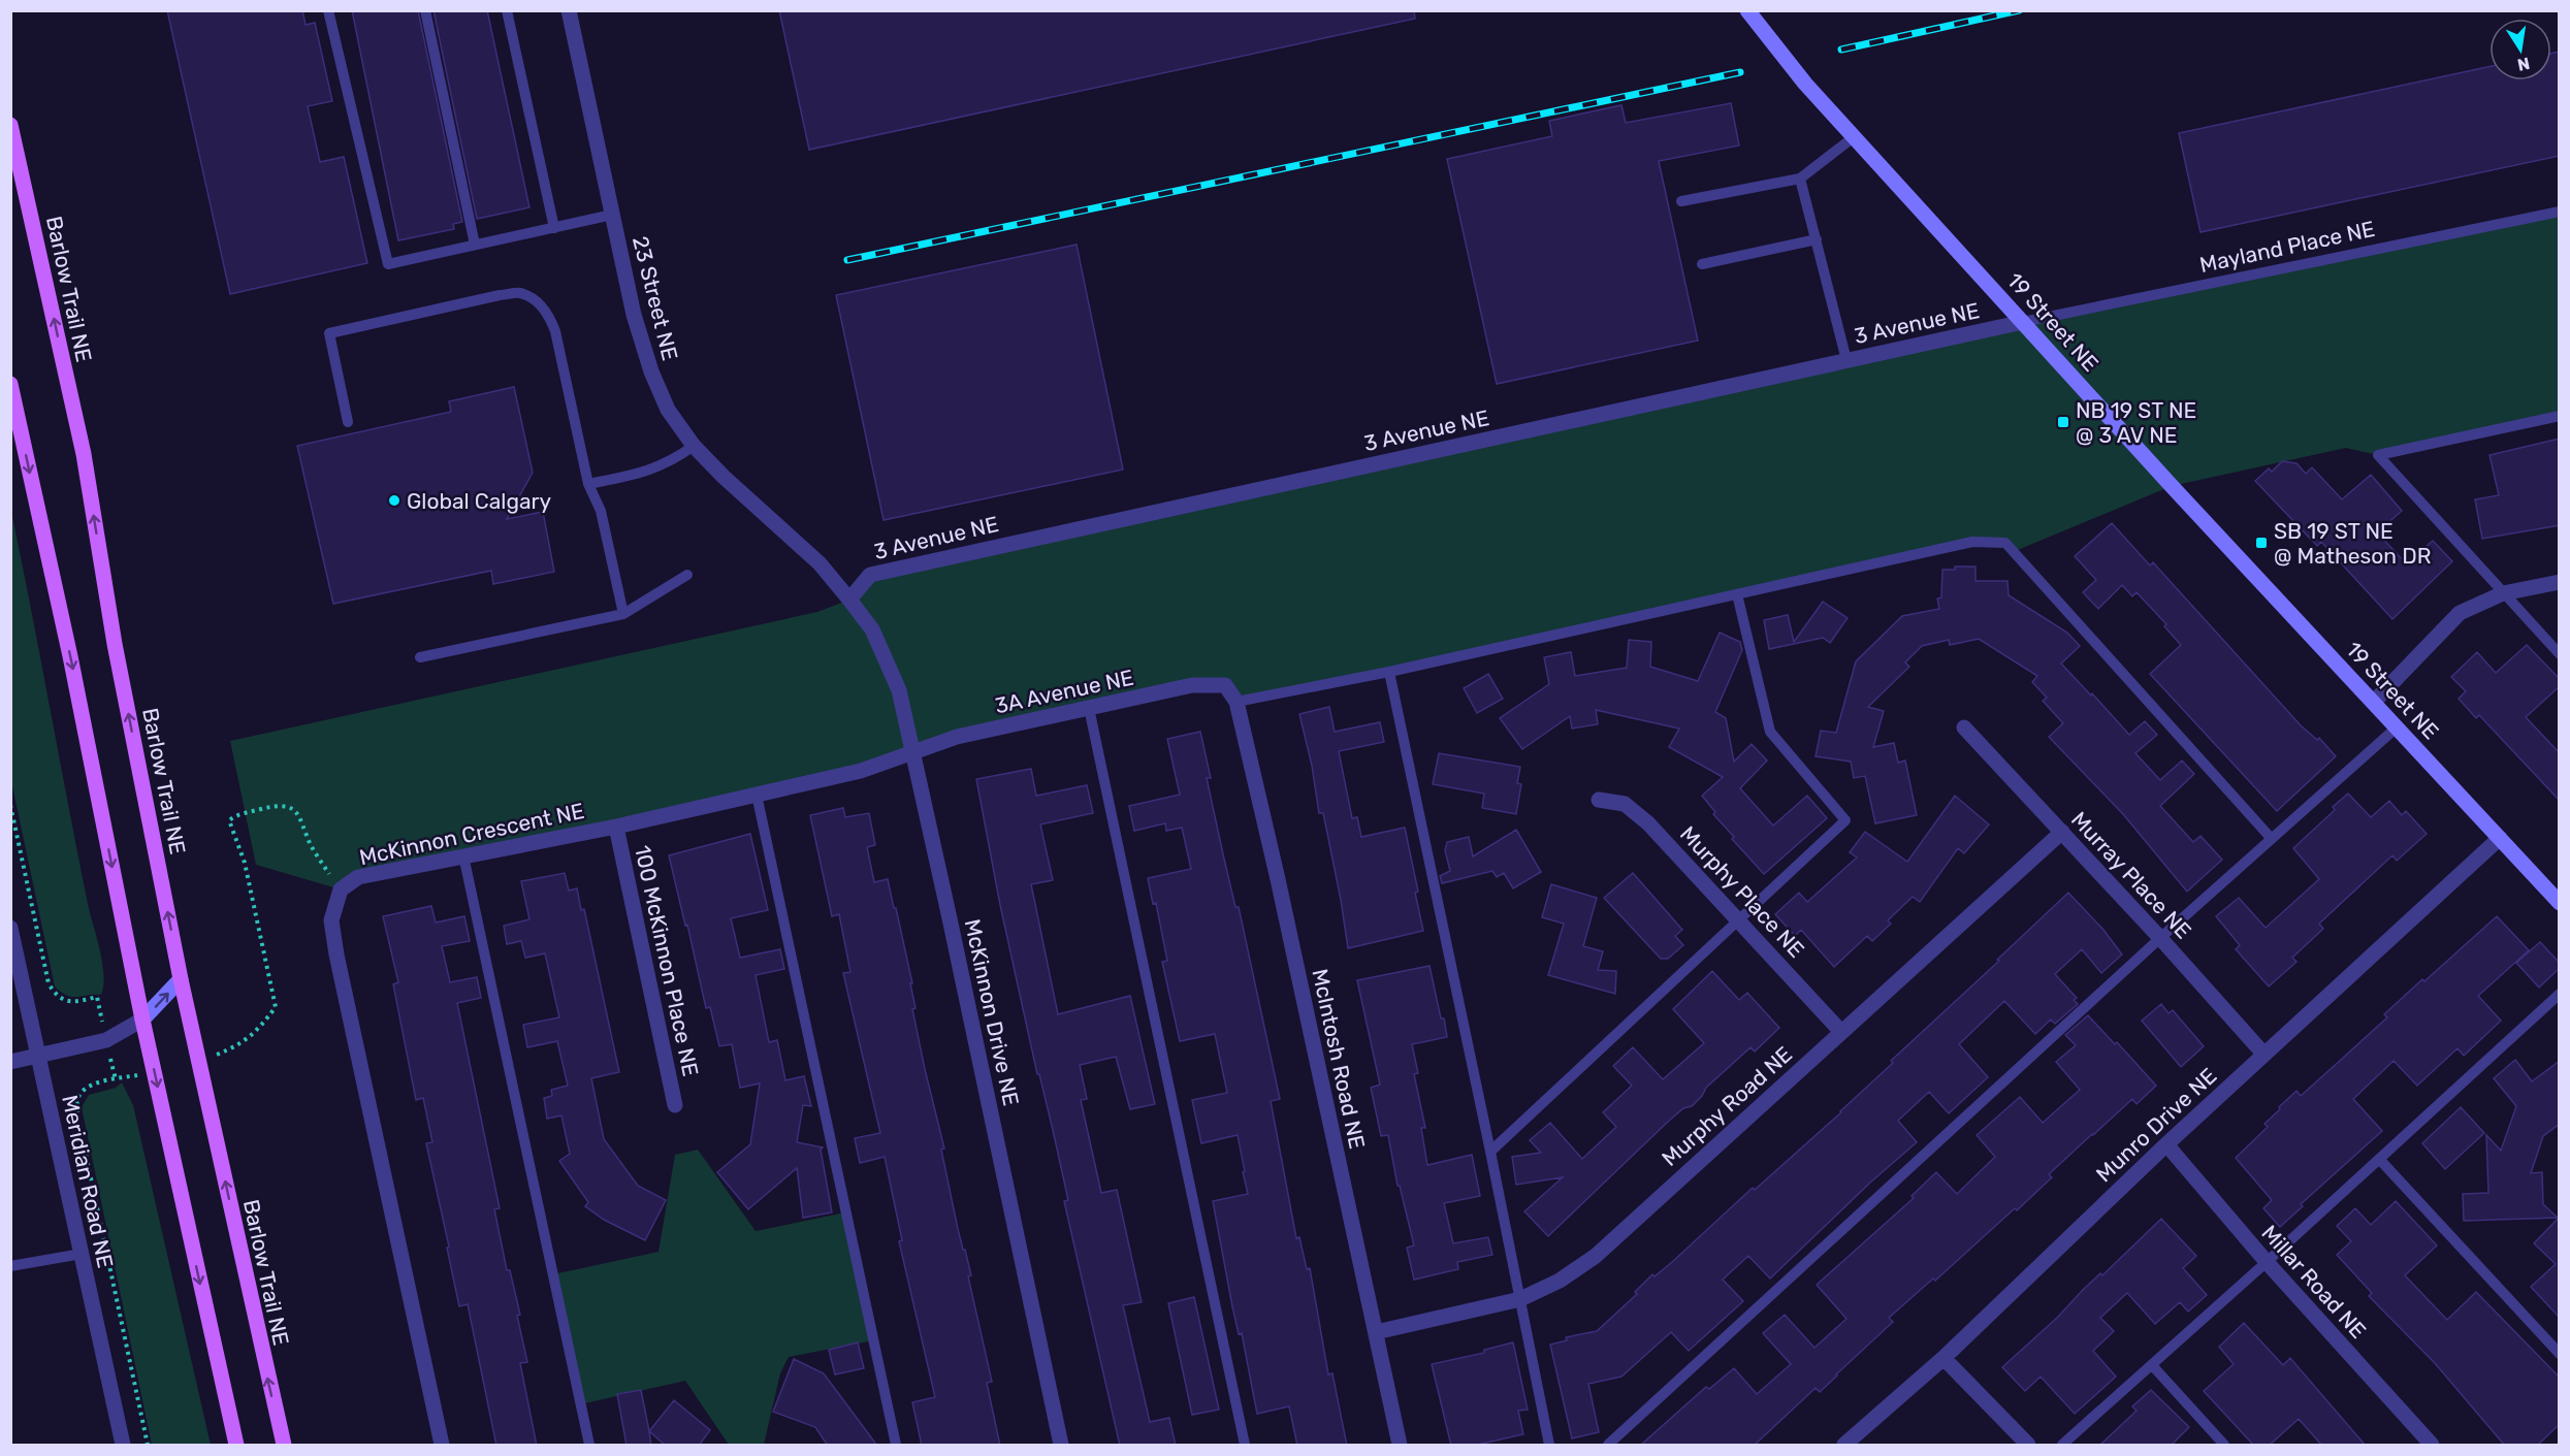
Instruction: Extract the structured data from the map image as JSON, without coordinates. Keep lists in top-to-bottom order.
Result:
{
  "streets": {
    "main road": ["Barlow Trail NE"],
    "street": [
      "23 Street NE",
      "19 Street NE",
      "3 Avenue NE",
      "3A Avenue NE",
      "McKinnon Crescent NE",
      "Murray Place NE",
      "Murphy Place NE",
      "100 McKinnon Place NE",
      "McKinnon Drive NE",
      "McIntosh Road NE",
      "Murphy Road NE",
      "Munro Drive NE",
      "Meridian Road NE",
      "Millar Road NE"
    ],
    "lane": ["Mayland Place NE"]
  },
  "crossings": [
    ["Mayland Place NE", "19 Street NE"],
    ["Mayland Place NE", "3 Avenue NE"],
    ["23 Street NE", "3 Avenue NE"],
    ["23 Street NE", "McKinnon Drive NE"],
    ["19 Street NE", "3 Avenue NE"],
    ["19 Street NE", "Munro Drive NE"],
    ["3 Avenue NE", "McKinnon Drive NE"],
    ["3A Avenue NE", "McKinnon Crescent NE"],
    ["3A Avenue NE", "McKinnon Drive NE"],
    ["3A Avenue NE", "McIntosh Road NE"],
    ["McKinnon Crescent NE", "100 McKinnon Place NE"],
    ["McKinnon Crescent NE", "McKinnon Drive NE"],
    ["Murray Place NE", "Murphy Road NE"],
    ["Murray Place NE", "Munro Drive NE"],
    ["Murphy Place NE", "Murphy Road NE"],
    ["McIntosh Road NE", "Murphy Road NE"],
    ["Munro Drive NE", "Millar Road NE"]
  ],
  "places": {
    "transit": ["NB 19 ST NE @ 3 AV NE", "SB 19 ST NE @ Matheson DR"],
    "other": ["Global Calgary"]
  },
  "north": "bottom"
}
